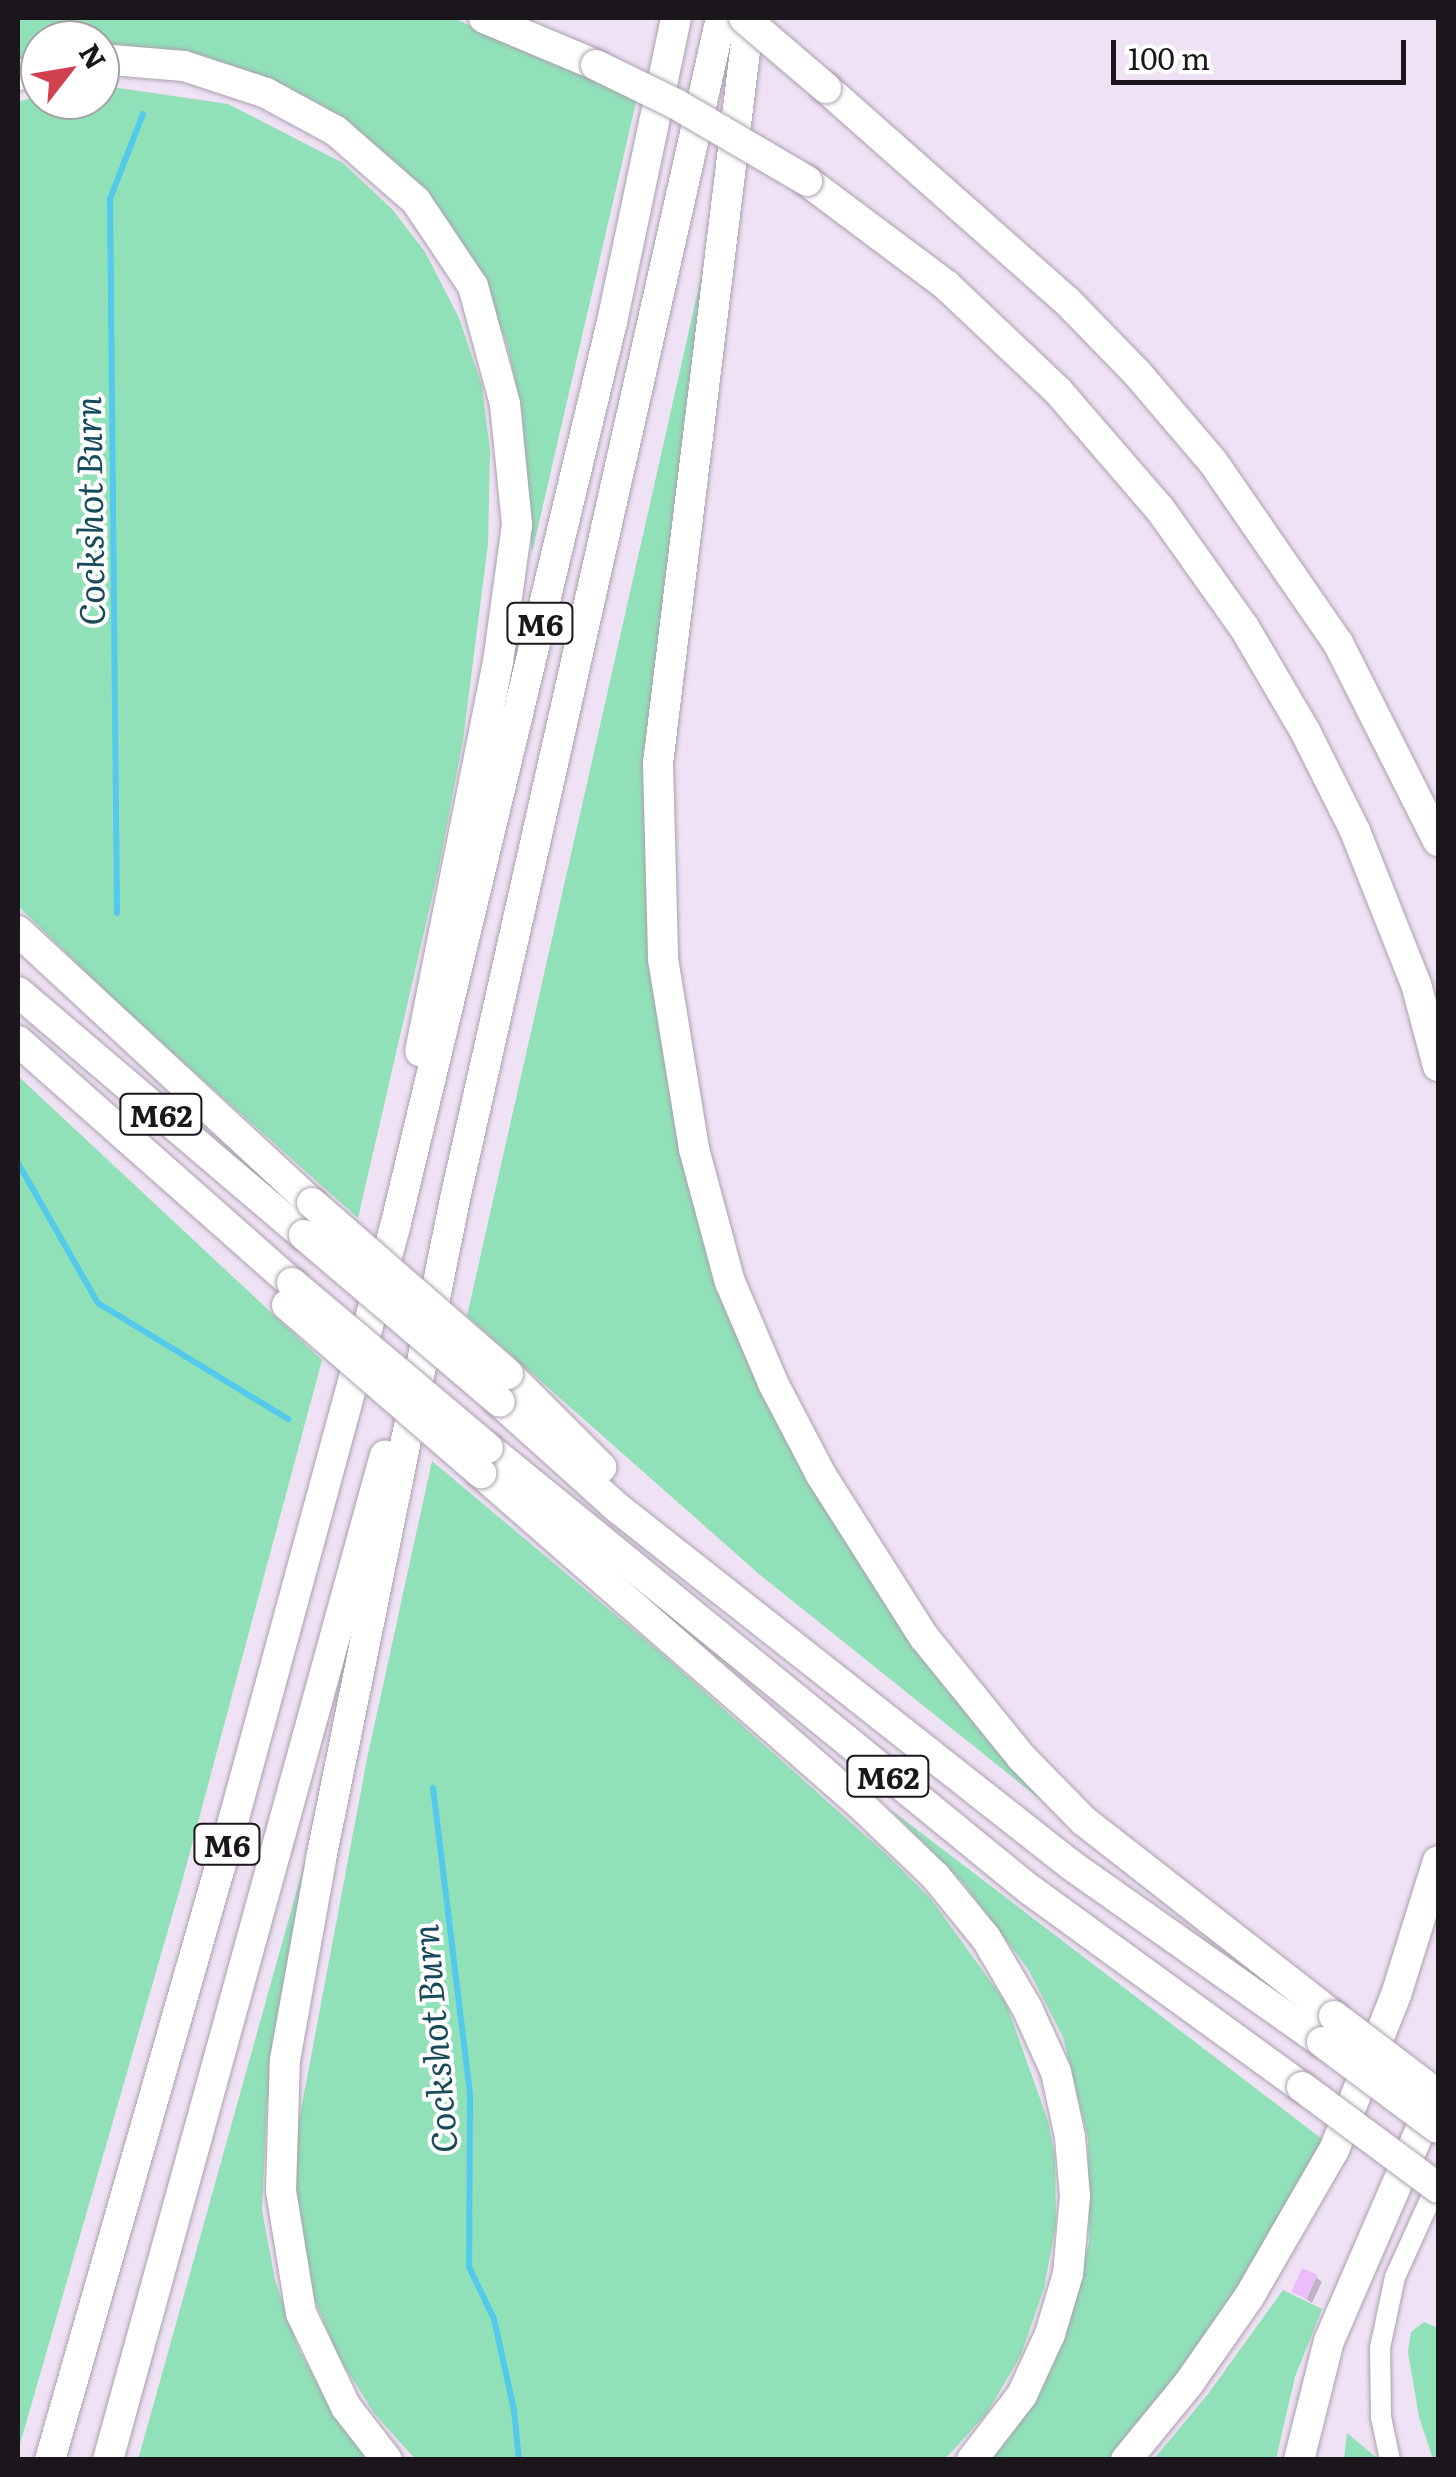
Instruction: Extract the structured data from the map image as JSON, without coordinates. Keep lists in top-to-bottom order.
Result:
{
  "streets": {
    "highway": ["M6", "M62"]
  },
  "water": ["Cockshot Burn"],
  "scale_bar": "100 m",
  "north": "top right"
}
